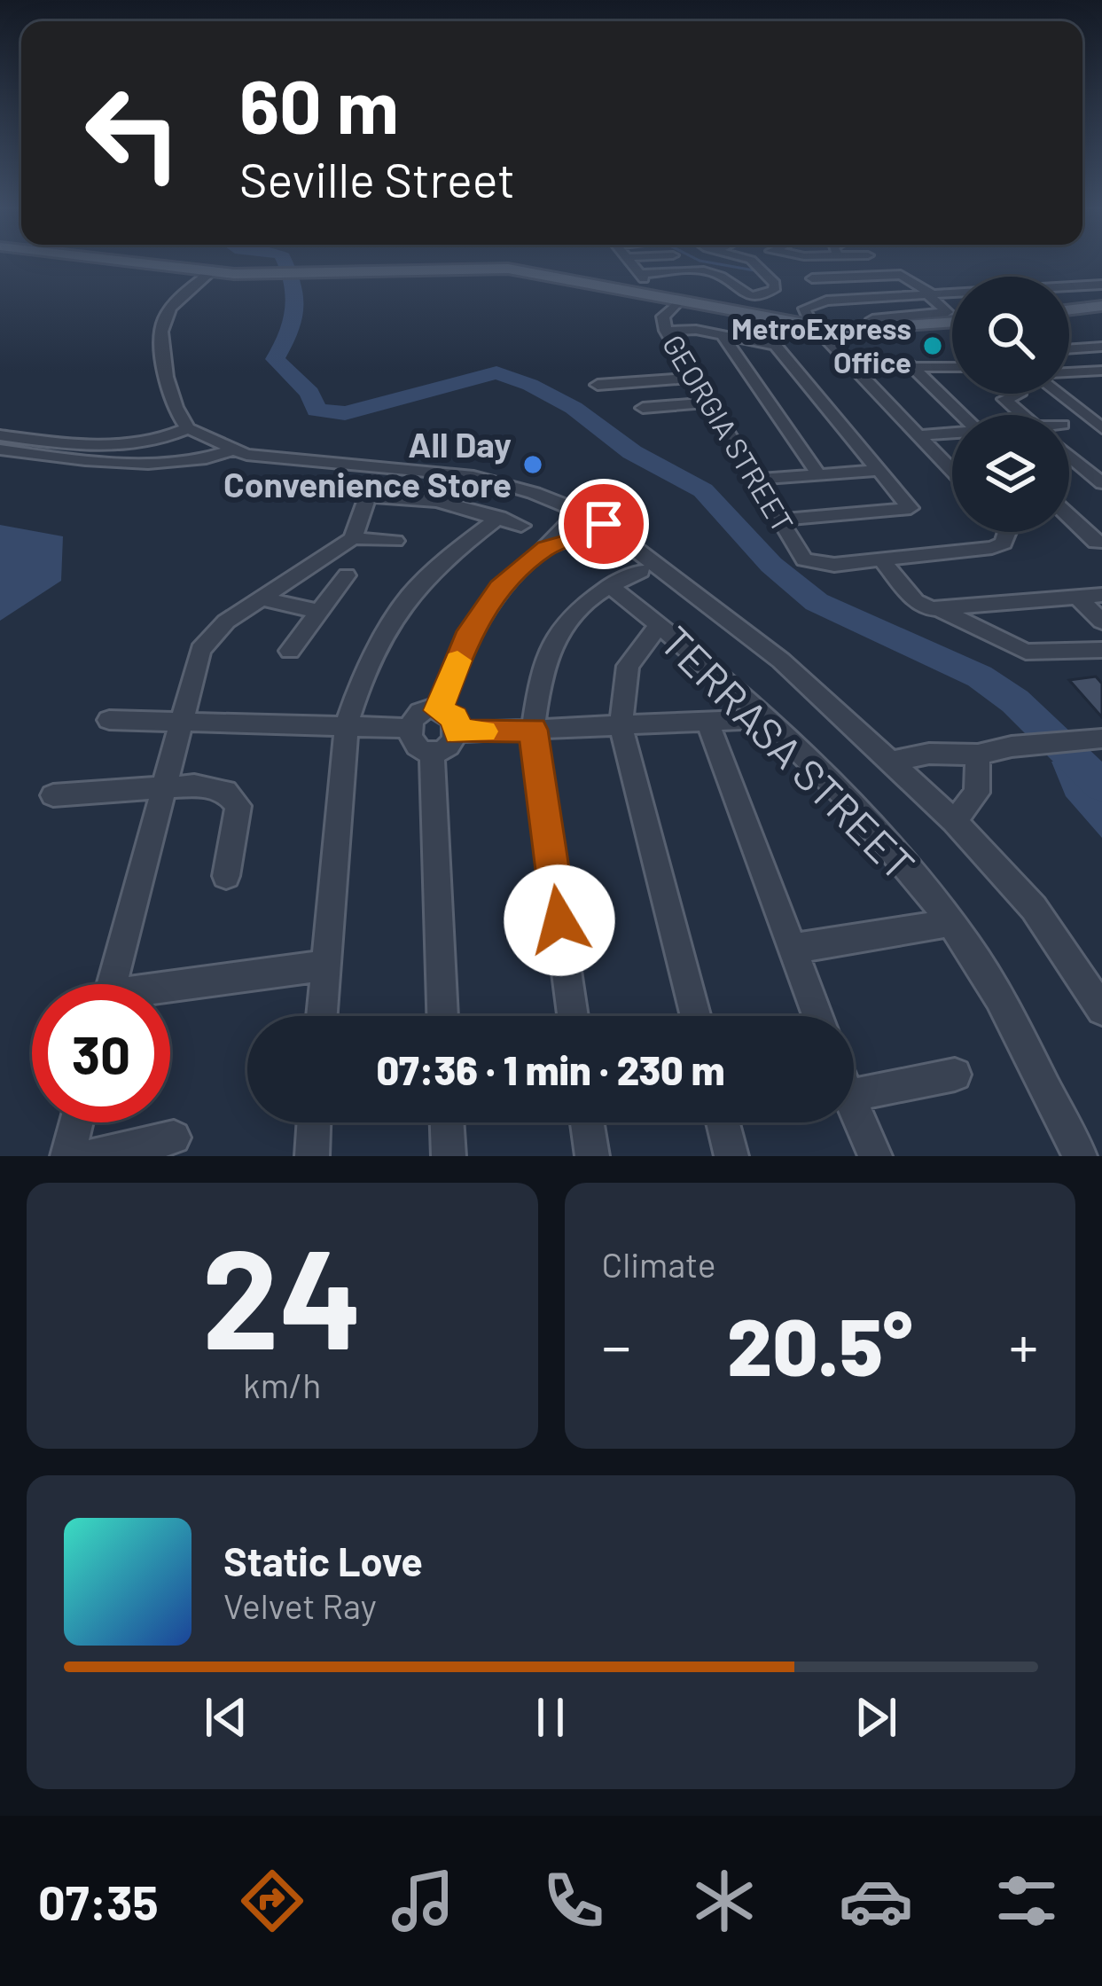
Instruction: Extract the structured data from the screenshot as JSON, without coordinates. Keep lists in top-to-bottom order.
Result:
{
  "streets": {
    "street": ["GEORGIA STREET", "TERRASA STREET"]
  },
  "places": ["MetroExpress Office", "All Day Convenience Store"],
  "page": {
    "turn": ["60 m", "Seville Street"],
    "limit": "30",
    "trip": "07:36 · 1 min · 230 m",
    "tile": [
      ["24", "km/h"],
      "Climate"
    ],
    "heat": ["−", "20.5°", "+"],
    "song": ["Static Love", "Velvet Ray"],
    "tabs": "07:35"
  }
}
